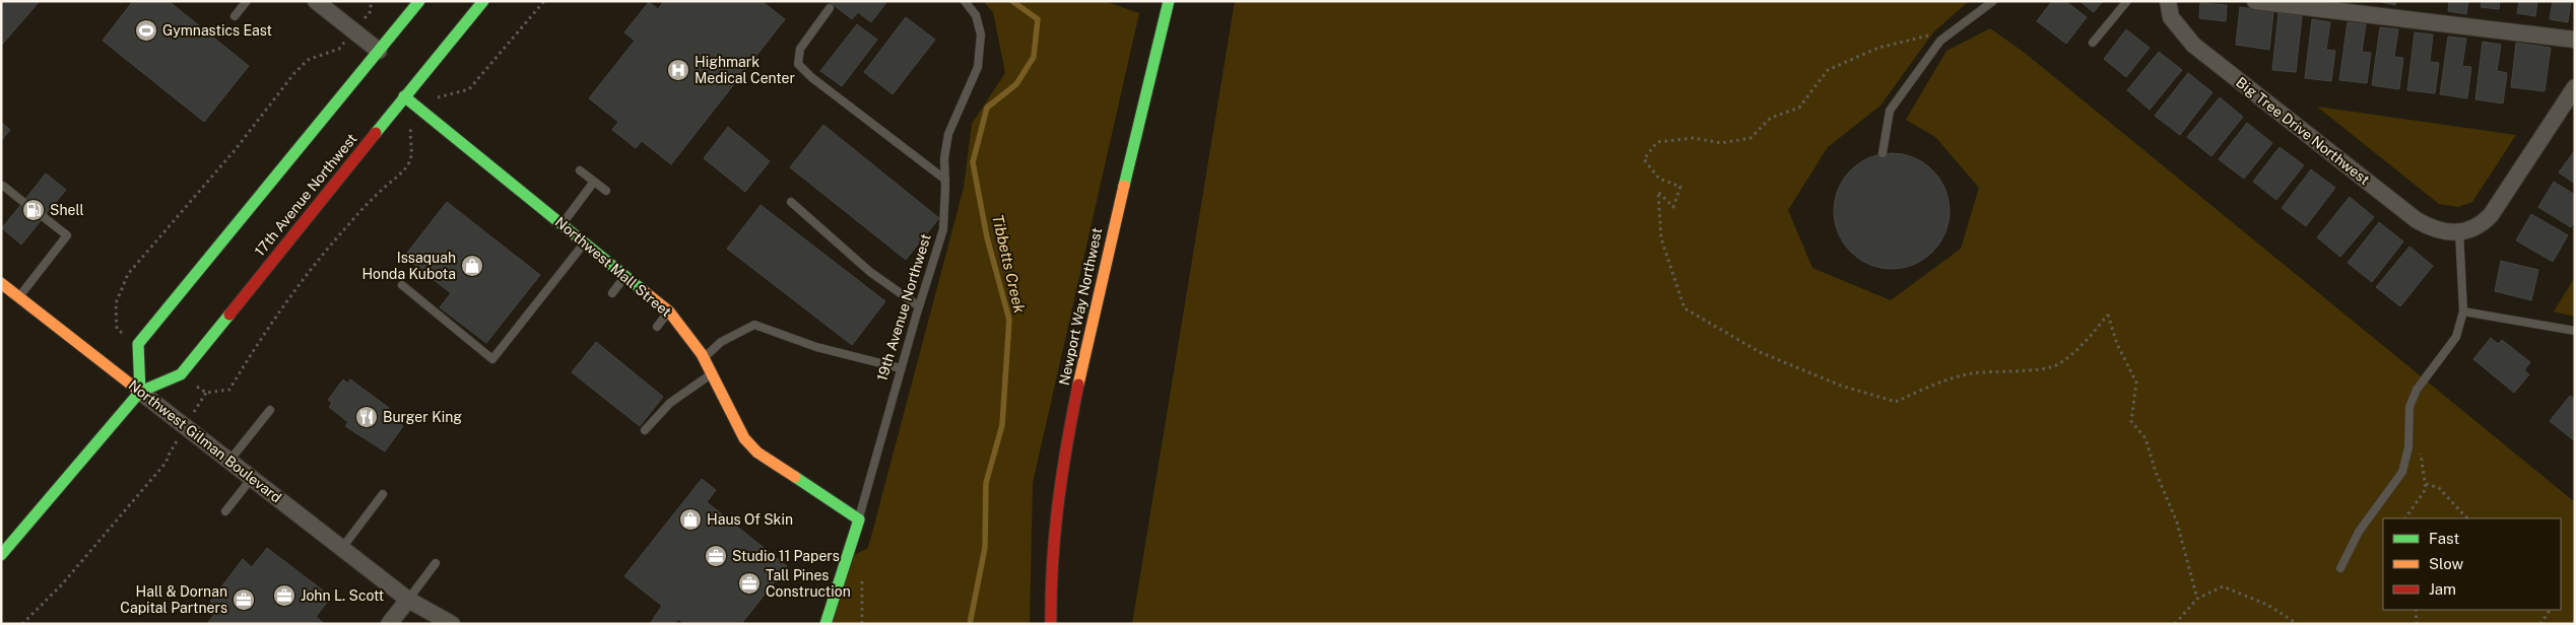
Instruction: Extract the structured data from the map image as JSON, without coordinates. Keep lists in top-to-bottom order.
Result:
{
  "streets": {
    "street": [
      "Big Tree Drive Northwest",
      "17th Avenue Northwest",
      "Northwest Mall Street",
      "Newport Way Northwest",
      "19th Avenue Northwest",
      "Northwest Gilman Boulevard"
    ]
  },
  "crossings": [
    ["17th Avenue Northwest", "Northwest Mall Street"],
    ["17th Avenue Northwest", "Northwest Gilman Boulevard"],
    ["Northwest Mall Street", "19th Avenue Northwest"]
  ],
  "water": ["Tibbetts Creek"],
  "places": {
    "sports": ["Gymnastics East"],
    "hospital": ["Highmark Medical Center"],
    "fuel station": ["Shell"],
    "shop": ["Issaquah Honda Kubota", "Haus Of Skin"],
    "restaurant": ["Burger King"],
    "office": [
      "Studio 11 Papers",
      "Tall Pines Construction",
      "John L. Scott",
      "Hall & Dornan Capital Partners"
    ]
  },
  "legend": ["Fast", "Slow", "Jam"]
}
